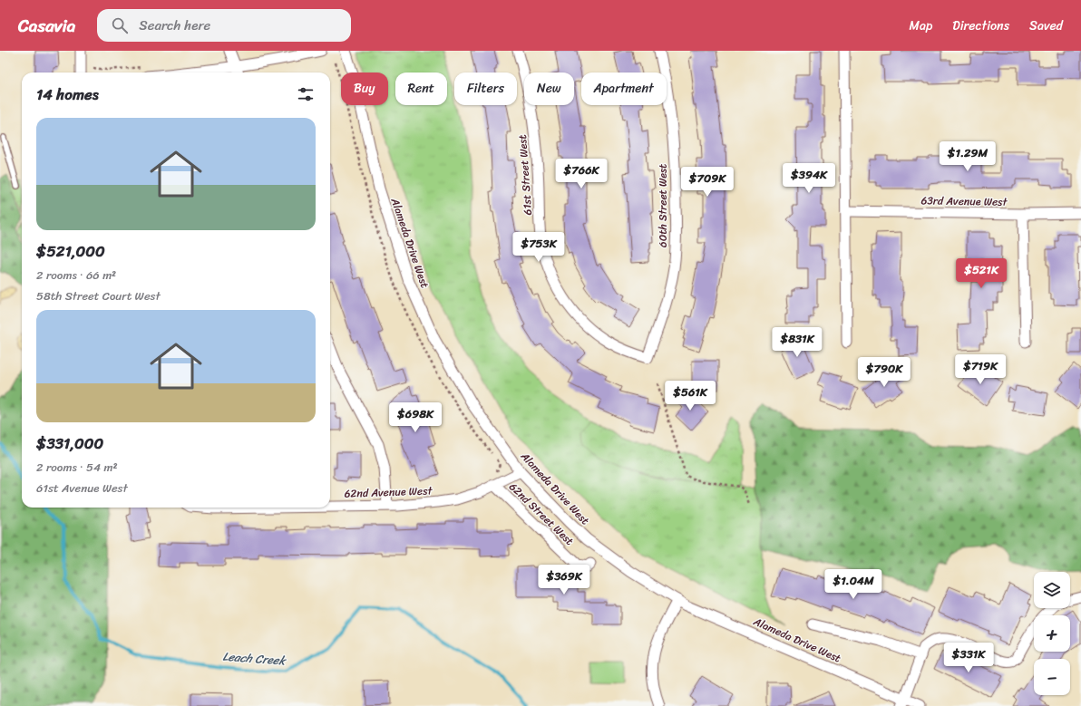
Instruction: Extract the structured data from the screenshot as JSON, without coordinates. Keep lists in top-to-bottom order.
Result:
{
  "streets": {
    "street": [
      "61st Street West",
      "63rd Avenue West",
      "60th Street West",
      "Alameda Drive West",
      "62nd Avenue West",
      "62nd Street West"
    ]
  },
  "crossings": [
    ["61st Street West", "60th Street West"],
    ["Alameda Drive West", "62nd Avenue West"],
    ["62nd Avenue West", "62nd Street West"]
  ],
  "water": ["Leach Creek"],
  "page": {
    "header": "Casavia",
    "search": "Search here",
    "nav": ["Map", "Directions", "Saved"],
    "chip": [
      "Buy",
      "Rent",
      "Filters",
      "New",
      "Apartment"
    ],
    "heading": "14 homes",
    "list": [
      {
        "name": "$521,000",
        "note": "2 rooms · 66 m² · 58th Street Court West"
      },
      {
        "name": "$331,000",
        "note": "2 rooms · 54 m² · 61st Avenue West"
      }
    ],
    "price": [
      "$1.29M",
      "$766K",
      "$394K",
      "$709K",
      "$753K",
      "$521K",
      "$831K",
      "$719K",
      "$790K",
      "$561K",
      "$698K",
      "$369K",
      "$1.04M",
      "$331K"
    ],
    "map_buttons": ["+", "−"]
  }
}
